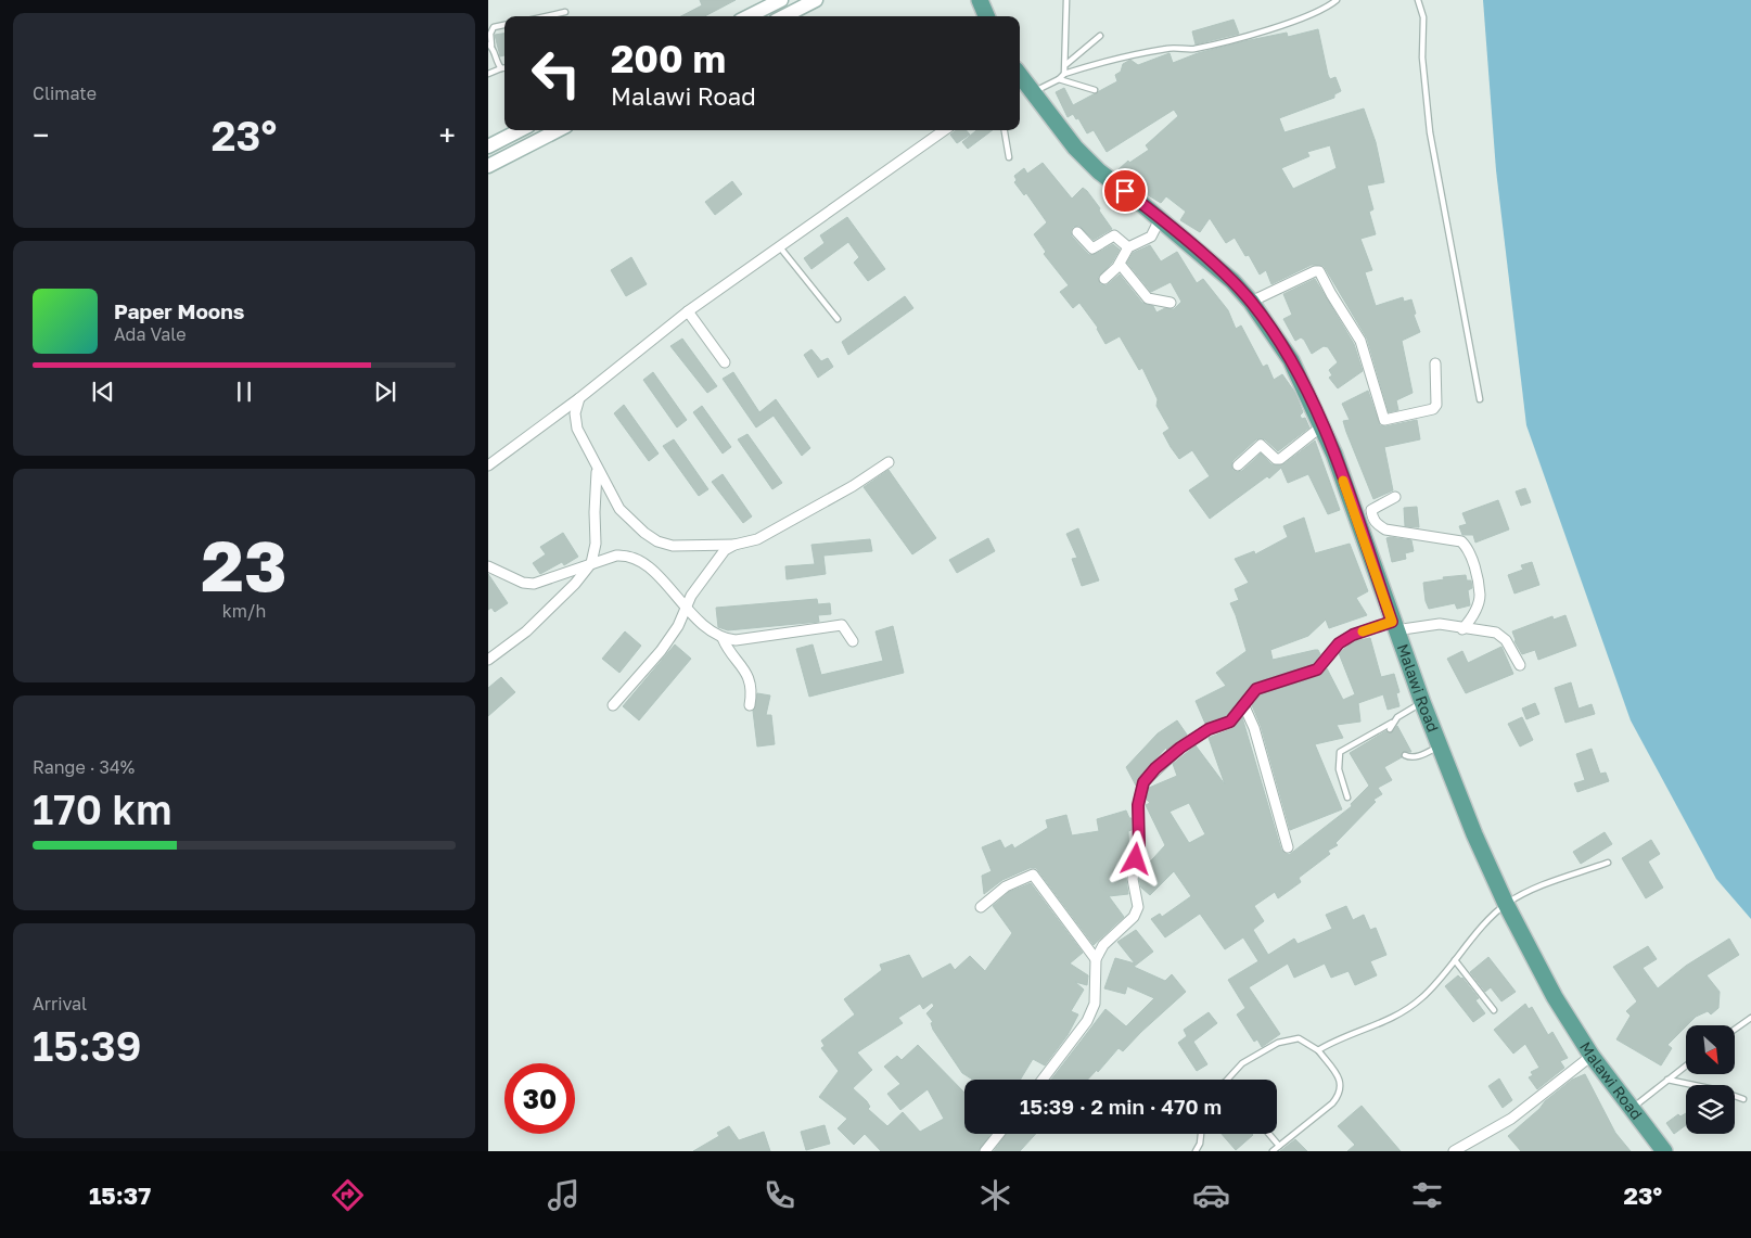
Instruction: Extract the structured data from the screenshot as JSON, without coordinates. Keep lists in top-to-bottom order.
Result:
{
  "streets": {
    "main road": ["Malawi Road"]
  },
  "north": "bottom right",
  "page": {
    "tile": [
      "Climate",
      ["23", "km/h"],
      ["Range · 34%", "170 km"],
      ["Arrival", "15:39"]
    ],
    "turn": ["200 m", "Malawi Road"],
    "heat": ["−", "23°", "+"],
    "song": ["Paper Moons", "Ada Vale"],
    "limit": "30",
    "trip": "15:39 · 2 min · 470 m",
    "tabs": ["15:37", "23°"]
  }
}
